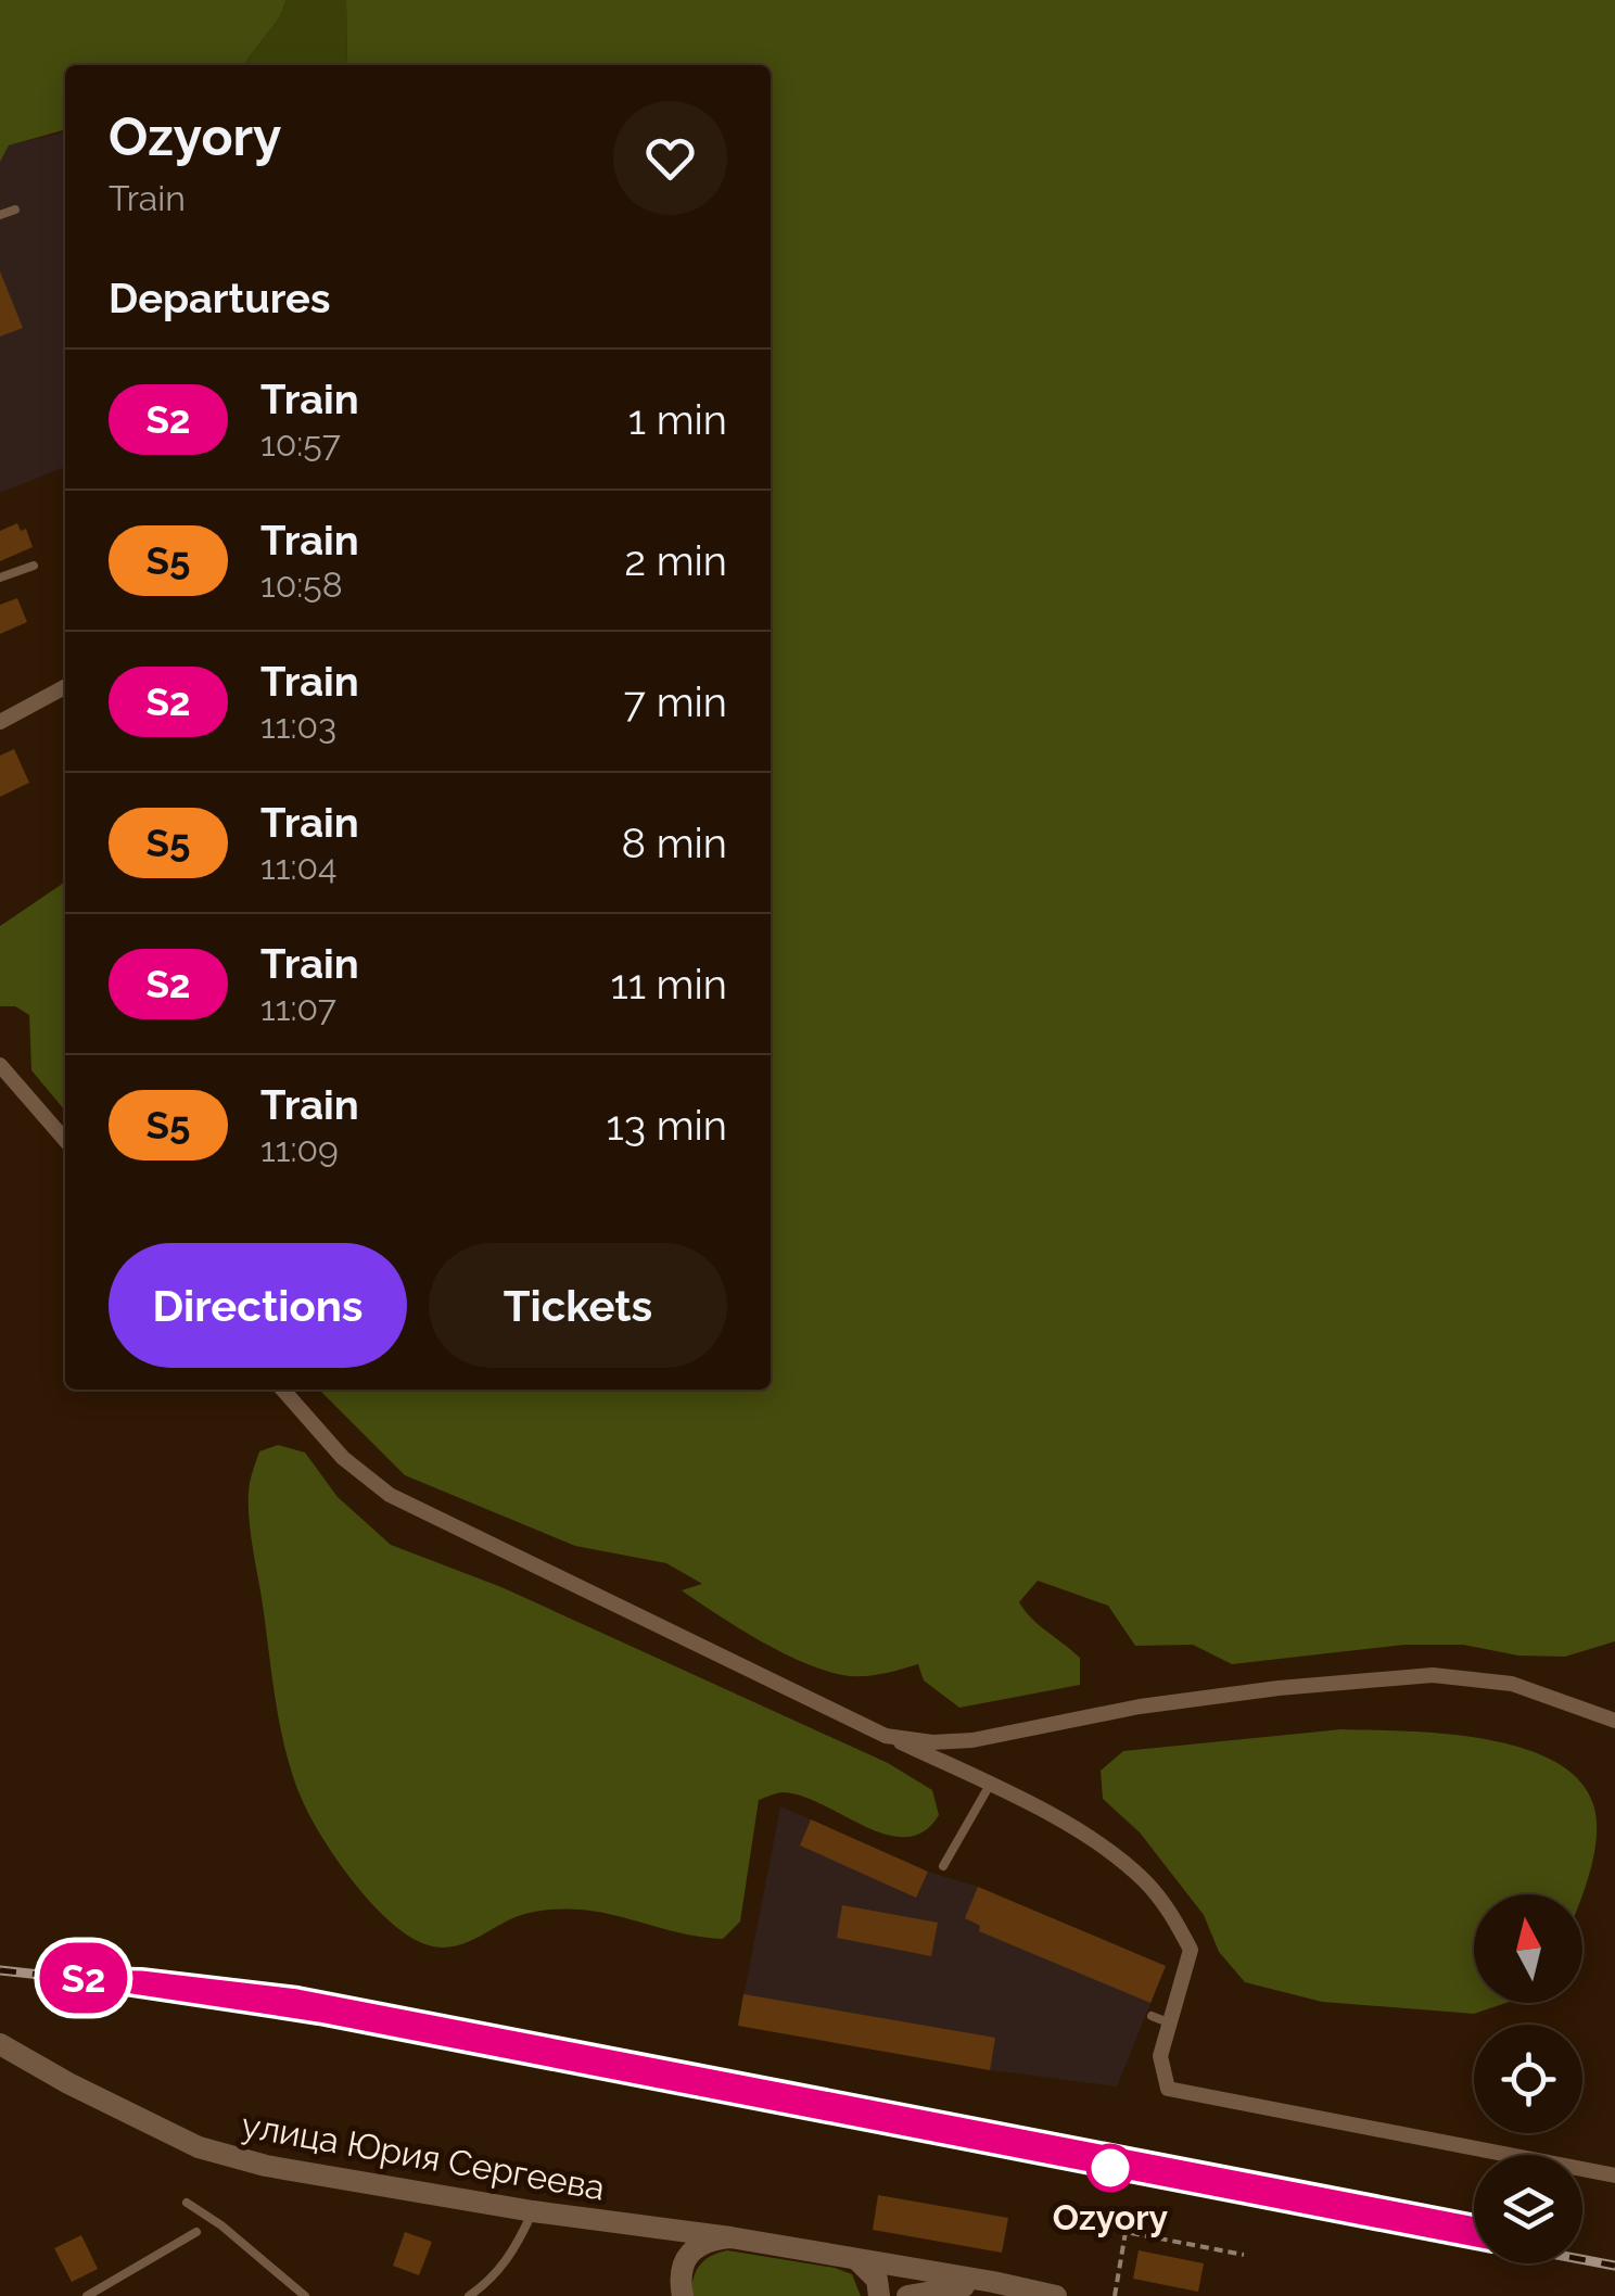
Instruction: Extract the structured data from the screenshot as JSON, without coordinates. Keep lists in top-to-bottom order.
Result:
{
  "streets": {
    "main road": ["улица Юрия Сергеева"]
  },
  "places": ["Ozyory"],
  "north": "top",
  "page": {
    "on_map": "S2",
    "heading": [
      ["Ozyory", "Train"],
      "Departures"
    ],
    "list": [
      {
        "mark": "S2",
        "name": "Train",
        "note": "10:57",
        "value": "1 min"
      },
      {
        "mark": "S5",
        "name": "Train",
        "note": "10:58",
        "value": "2 min"
      },
      {
        "mark": "S2",
        "name": "Train",
        "note": "11:03",
        "value": "7 min"
      },
      {
        "mark": "S5",
        "name": "Train",
        "note": "11:04",
        "value": "8 min"
      },
      {
        "mark": "S2",
        "name": "Train",
        "note": "11:07",
        "value": "11 min"
      },
      {
        "mark": "S5",
        "name": "Train",
        "note": "11:09",
        "value": "13 min"
      }
    ],
    "buttons": ["Directions", "Tickets"]
  }
}
